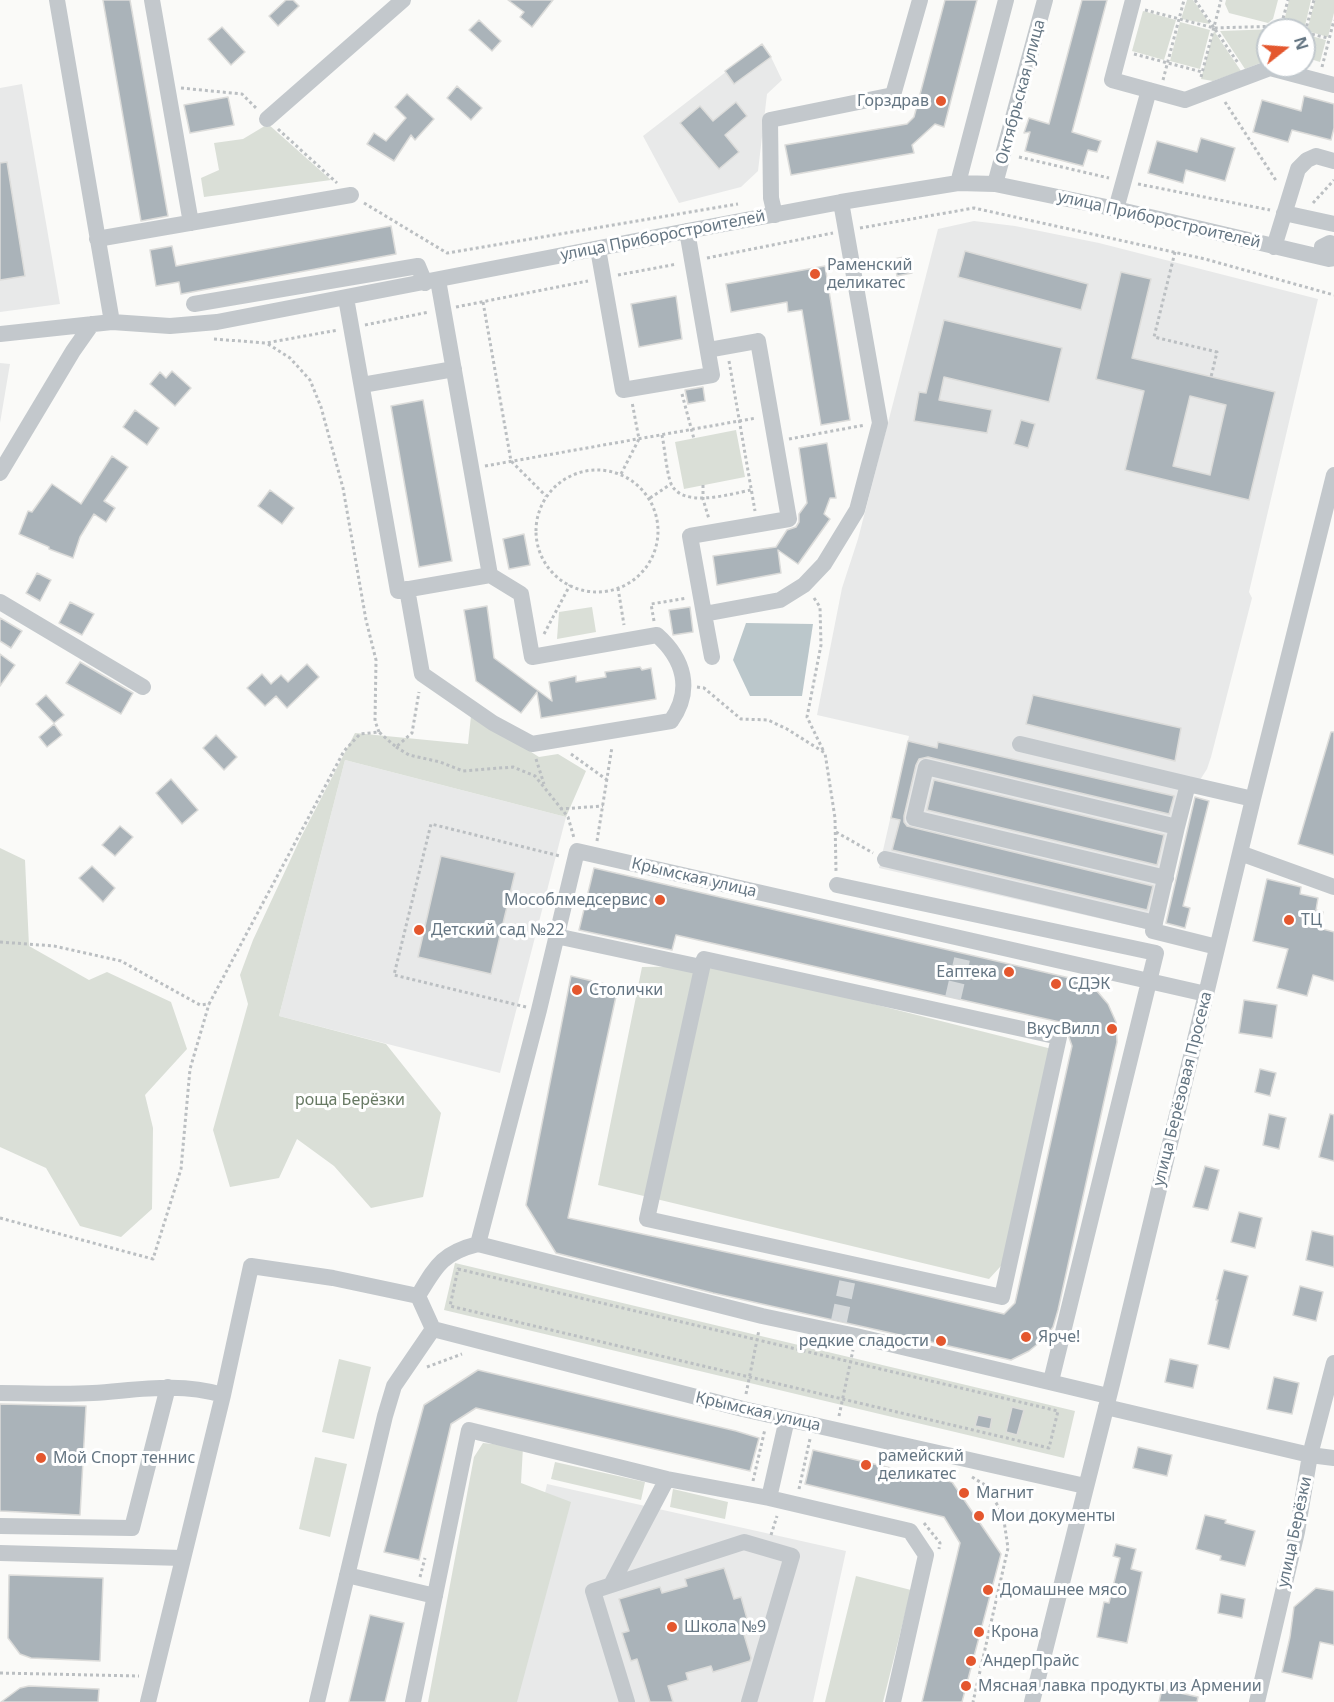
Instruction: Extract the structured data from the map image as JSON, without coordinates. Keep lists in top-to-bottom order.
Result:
{
  "streets": {
    "street": [
      "Октябрьская улица",
      "улица Приборостроителей",
      "Крымская улица",
      "улица Берёзовая Просека",
      "улица Берёзки"
    ]
  },
  "crossings": [
    ["Октябрьская улица", "улица Приборостроителей"],
    ["Крымская улица", "улица Берёзовая Просека"]
  ],
  "parks": ["роща Берёзки"],
  "places": [
    "Горздрав",
    "Раменский деликатес",
    "Мособлмедсервис",
    "ТЦ",
    "Детский сад №22",
    "Еаптека",
    "СДЭК",
    "Столички",
    "ВкусВилл",
    "Ярче!",
    "редкие сладости",
    "Мой Спорт теннис",
    "рамейский деликатес",
    "Магнит",
    "Мои документы",
    "Домашнее мясо",
    "Школа №9",
    "Крона",
    "АндерПрайс",
    "Мясная лавка продукты из Армении"
  ],
  "north": "right"
}
